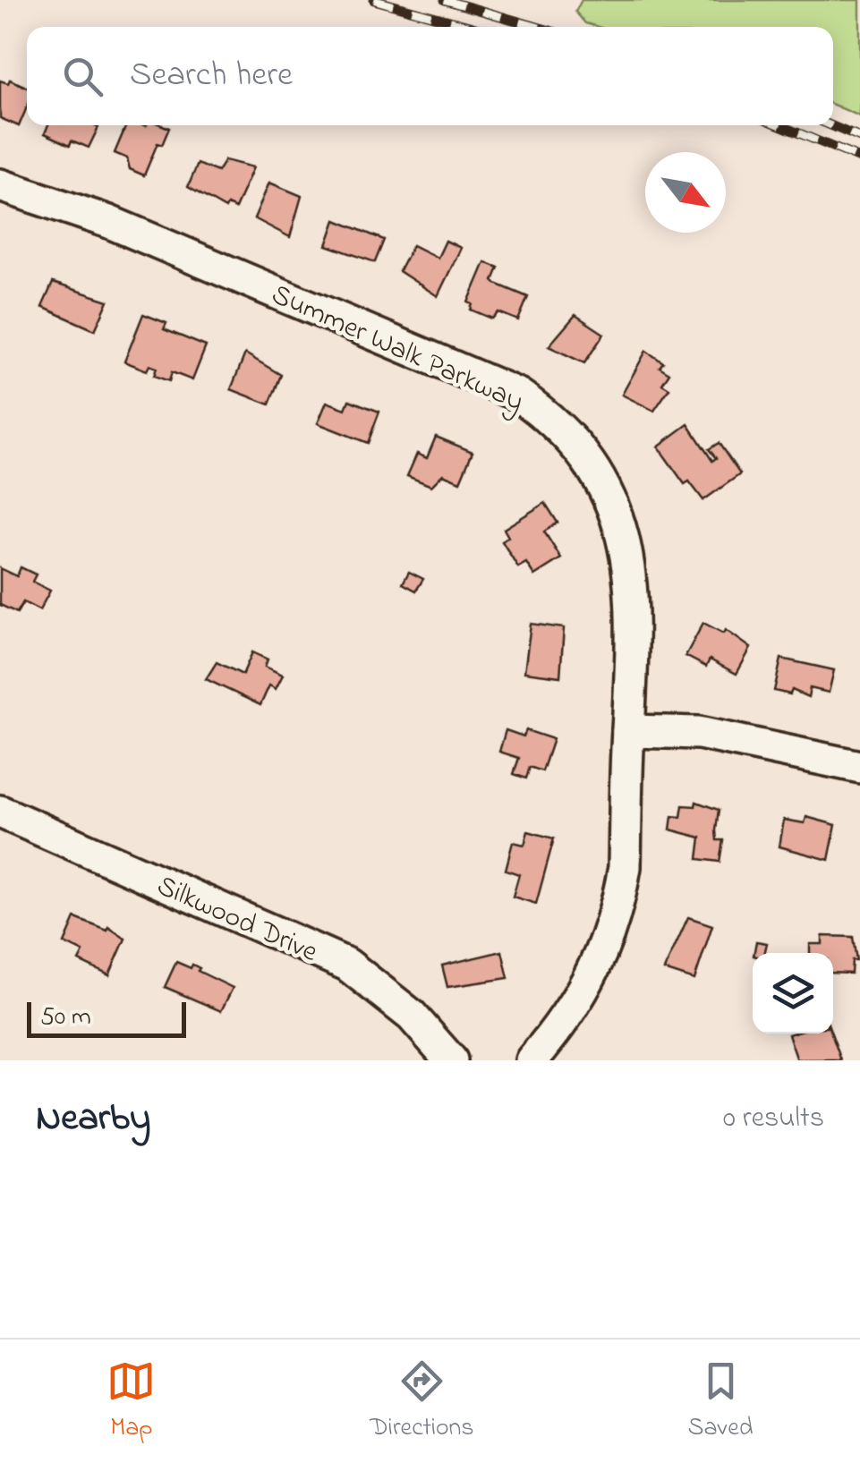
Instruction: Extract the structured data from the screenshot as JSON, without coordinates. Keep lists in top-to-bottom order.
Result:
{
  "streets": {
    "street": ["Summer Walk Parkway", "Silkwood Drive"]
  },
  "scale_bar": "50 m",
  "north": "bottom right",
  "page": {
    "search": "Search here",
    "scale": "50 m",
    "heading": ["Nearby", "0 results"],
    "nav": ["Map", "Directions", "Saved"]
  }
}
